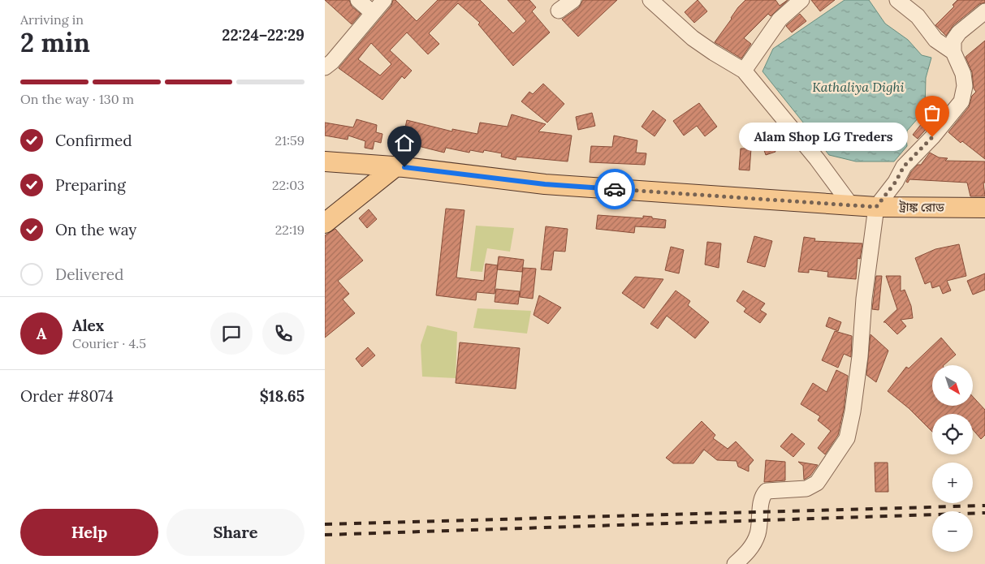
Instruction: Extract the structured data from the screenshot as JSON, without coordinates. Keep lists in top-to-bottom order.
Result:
{
  "streets": {
    "main road": ["ট্রাঙ্ক রোড"]
  },
  "water": ["Kathaliya Dighi"],
  "places": ["Alam Shop LG Treders"],
  "north": "bottom right",
  "page": {
    "heading": ["2 min", "Arriving in", "22:24–22:29"],
    "panel": [
      "Alex",
      "Courier · 4.5",
      "Order #8074",
      "$18.65"
    ],
    "bar": "On the way · 130 m",
    "list": [
      ["Confirmed", "21:59"],
      ["Preparing", "22:03"],
      ["On the way", "22:19"],
      "Delivered"
    ],
    "bubble": "Alam Shop LG Treders",
    "round": "A",
    "map_buttons": ["+", "−"],
    "buttons": ["Help", "Share"]
  }
}
